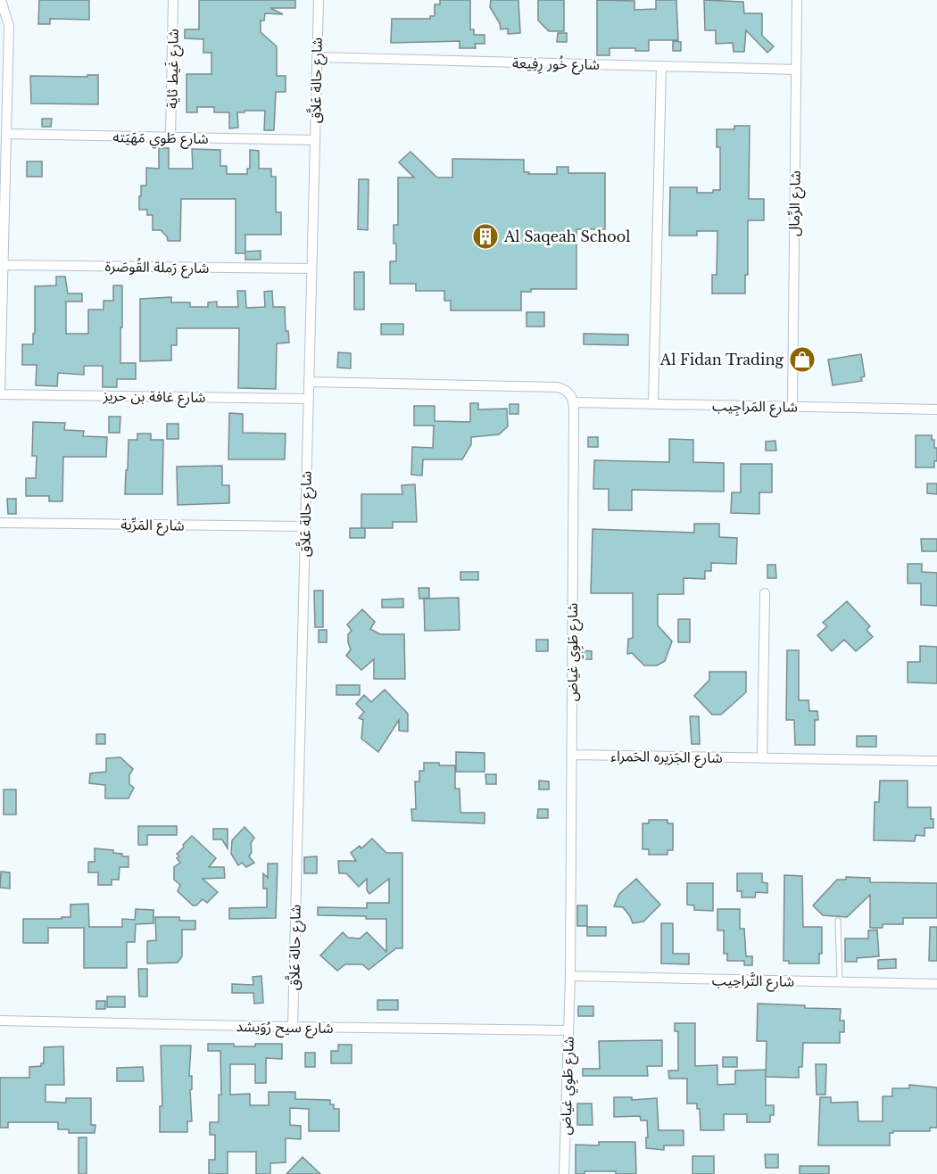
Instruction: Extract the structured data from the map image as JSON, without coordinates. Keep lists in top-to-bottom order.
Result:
{
  "streets": {
    "street": [
      "شارع خُور رِفِيعة",
      "شارع غَيط ثاية",
      "شارع حالة عَلاَّق",
      "شارع طَوي مَهَيَته",
      "شارع الرِّمال",
      "شارع رَملة القُوصَرة",
      "شارع غافة بن حريز",
      "شارع المَراجِيب",
      "شارع المَرِّية",
      "شارع طَوِي غياض",
      "شارع الجَزيره الحَمراء",
      "شارع التَّراحِيب",
      "شارع سيح رُوَيشد"
    ]
  },
  "crossings": [
    ["شارع خُور رِفِيعة", "شارع حالة عَلاَّق"],
    ["شارع خُور رِفِيعة", "شارع الرِّمال"],
    ["شارع غَيط ثاية", "شارع طَوي مَهَيَته"],
    ["شارع حالة عَلاَّق", "شارع طَوي مَهَيَته"],
    ["شارع حالة عَلاَّق", "شارع رَملة القُوصَرة"],
    ["شارع حالة عَلاَّق", "شارع غافة بن حريز"],
    ["شارع حالة عَلاَّق", "شارع المَرِّية"],
    ["شارع حالة عَلاَّق", "شارع سيح رُوَيشد"],
    ["شارع الرِّمال", "شارع المَراجِيب"],
    ["شارع المَراجِيب", "شارع طَوِي غياض"],
    ["شارع طَوِي غياض", "شارع الجَزيره الحَمراء"],
    ["شارع طَوِي غياض", "شارع التَّراحِيب"],
    ["شارع طَوِي غياض", "شارع سيح رُوَيشد"]
  ],
  "places": {
    "building": ["Al Saqeah School"],
    "shop": ["Al Fidan Trading"]
  }
}
